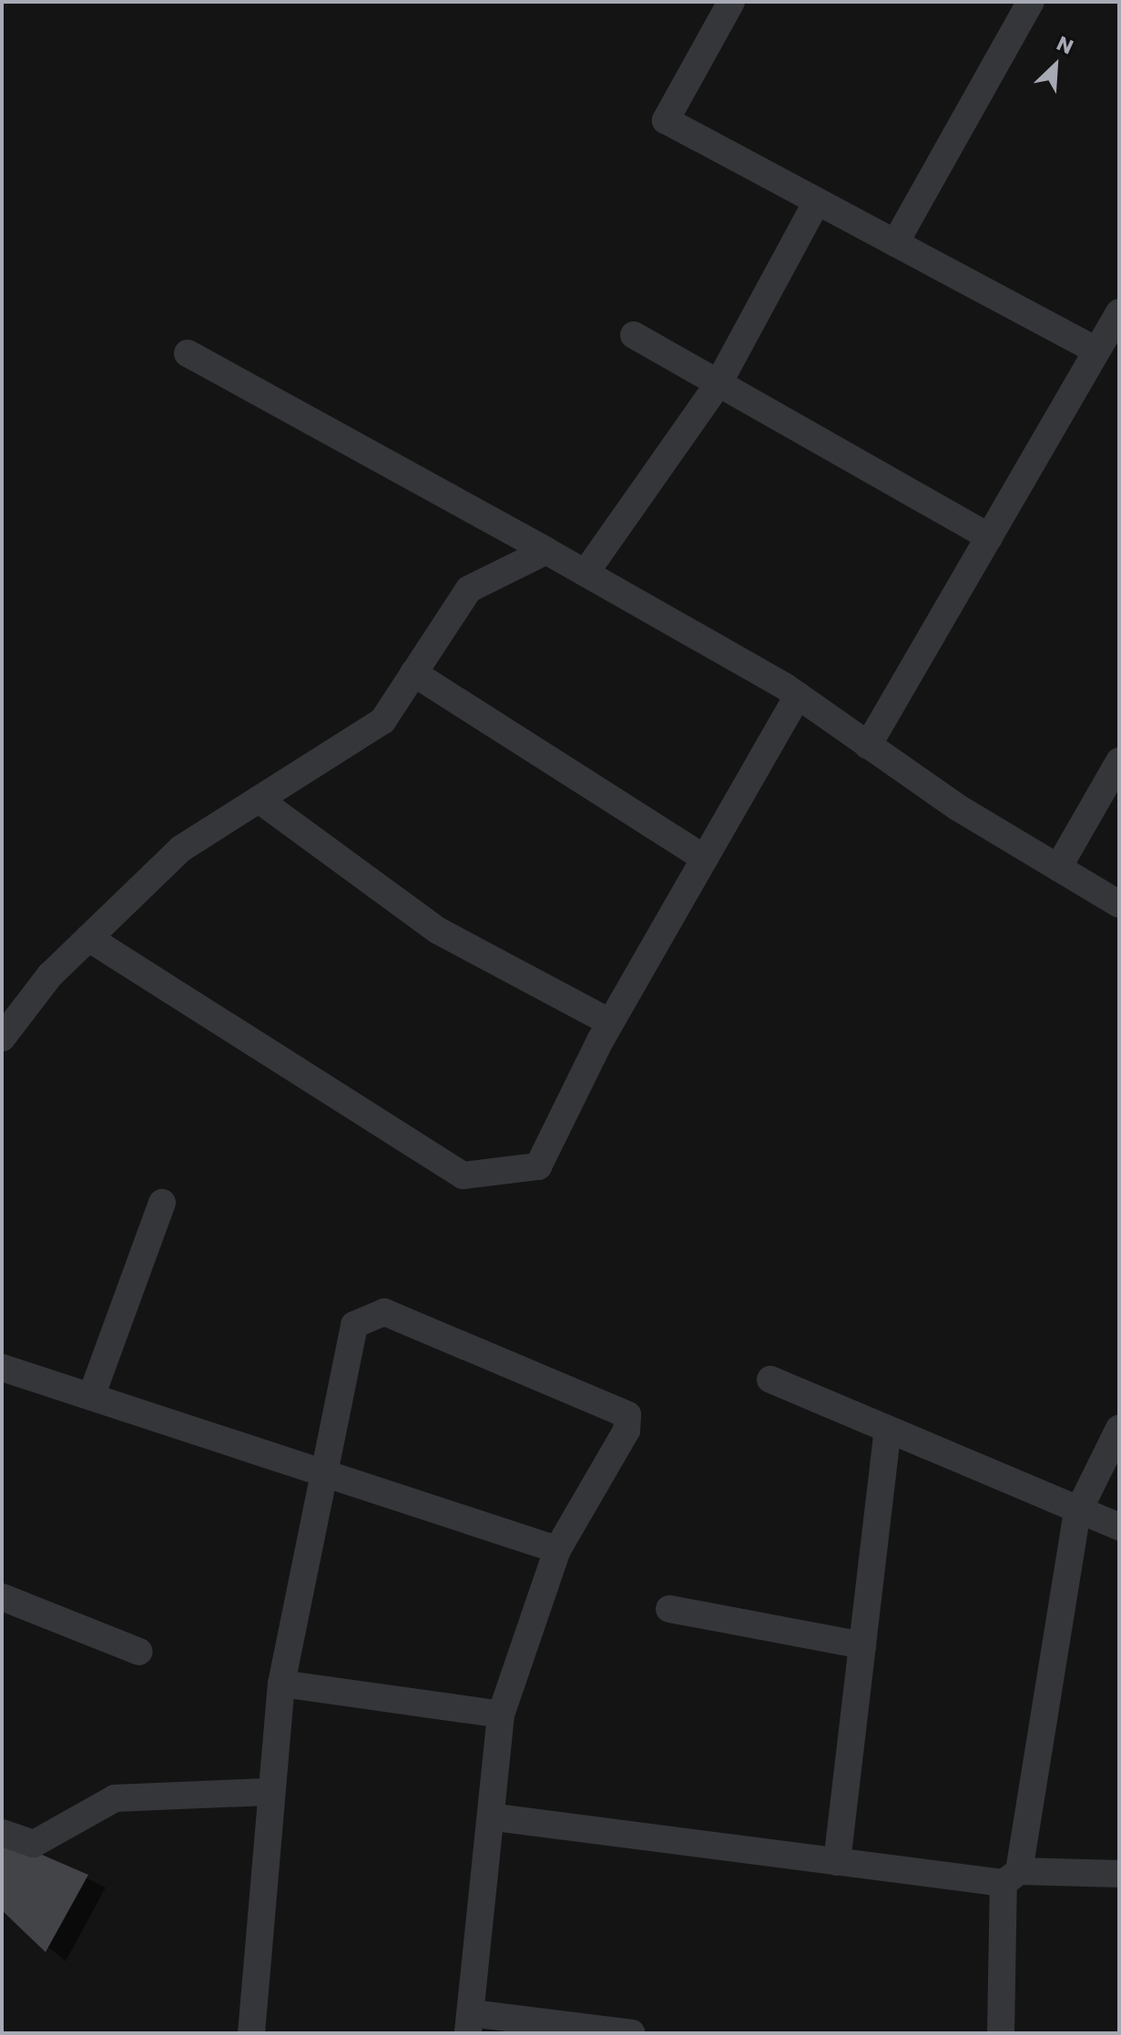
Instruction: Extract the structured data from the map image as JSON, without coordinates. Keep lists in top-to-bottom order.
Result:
{
  "north": "top right"
}
